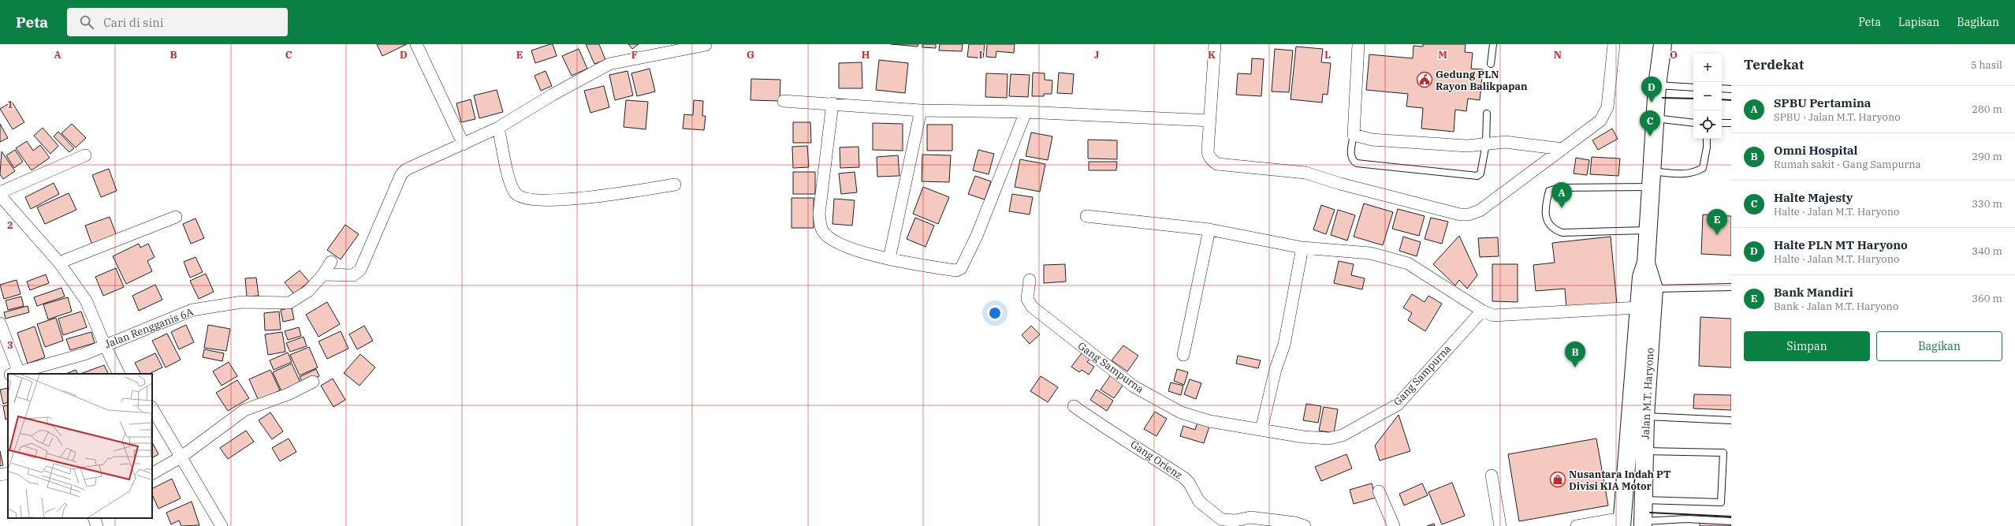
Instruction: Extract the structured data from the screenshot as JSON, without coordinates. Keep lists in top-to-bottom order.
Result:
{
  "streets": {
    "main road": ["Jalan M.T. Haryono"],
    "street": ["Jalan Rengganis 6A", "Gang Sampurna", "Gang Orienz"]
  },
  "places": {
    "public building": ["Gedung PLN Rayon Balikpapan"],
    "shop": ["Nusantara Indah PT Divisi KIA Motor"]
  },
  "page": {
    "header": "Peta",
    "search": "Cari di sini",
    "nav": ["Peta", "Lapisan", "Bagikan"],
    "heading": ["Terdekat", "5 hasil"],
    "map_buttons": ["+", "−"],
    "pins": [
      "D",
      "C",
      "A",
      "E",
      "B"
    ],
    "list": [
      {
        "mark": "A",
        "name": "SPBU Pertamina",
        "note": "SPBU · Jalan M.T. Haryono",
        "value": "280 m"
      },
      {
        "mark": "B",
        "name": "Omni Hospital",
        "note": "Rumah sakit · Gang Sampurna",
        "value": "290 m"
      },
      {
        "mark": "C",
        "name": "Halte Majesty",
        "note": "Halte · Jalan M.T. Haryono",
        "value": "330 m"
      },
      {
        "mark": "D",
        "name": "Halte PLN MT Haryono",
        "note": "Halte · Jalan M.T. Haryono",
        "value": "340 m"
      },
      {
        "mark": "E",
        "name": "Bank Mandiri",
        "note": "Bank · Jalan M.T. Haryono",
        "value": "360 m"
      }
    ],
    "buttons": ["Simpan", "Bagikan"]
  },
  "grid": {
    "columns": [
      "A",
      "B",
      "C",
      "D",
      "E",
      "F",
      "G",
      "H",
      "I",
      "J",
      "K",
      "L",
      "M",
      "N",
      "O"
    ],
    "rows": ["1", "2", "3"]
  }
}
